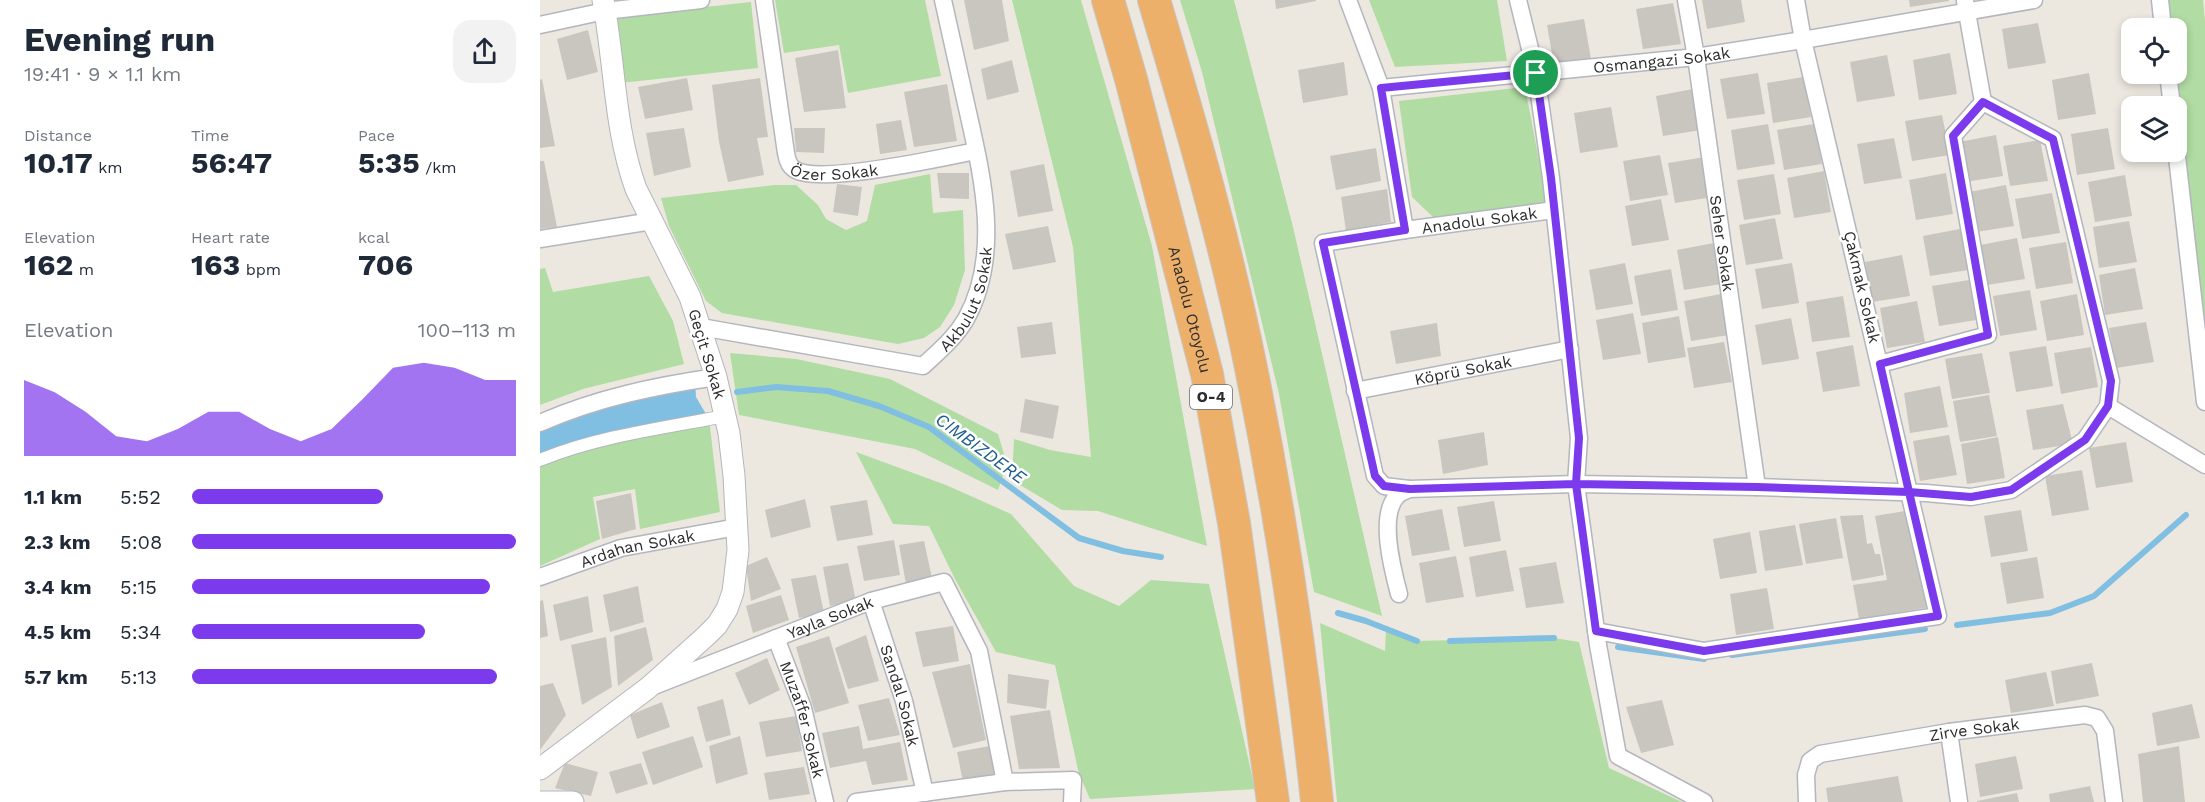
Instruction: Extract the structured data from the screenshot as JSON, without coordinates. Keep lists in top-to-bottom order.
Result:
{
  "streets": {
    "highway": ["Anadolu Otoyolu", "O-4"],
    "street": [
      "Osmangazi Sokak",
      "Özer Sokak",
      "Anadolu Sokak",
      "Seher Sokak",
      "Çakmak Sokak",
      "Akbulut Sokak",
      "Geçit Sokak",
      "Köprü Sokak",
      "Ardahan Sokak",
      "Yayla Sokak",
      "Sandal Sokak",
      "Muzaffer Sokak",
      "Zirve Sokak"
    ]
  },
  "crossings": [
    ["Osmangazi Sokak", "Anadolu Sokak"],
    ["Osmangazi Sokak", "Seher Sokak"],
    ["Osmangazi Sokak", "Çakmak Sokak"],
    ["Özer Sokak", "Akbulut Sokak"],
    ["Akbulut Sokak", "Geçit Sokak"],
    ["Geçit Sokak", "Ardahan Sokak"],
    ["Geçit Sokak", "Yayla Sokak"],
    ["Yayla Sokak", "Sandal Sokak"],
    ["Yayla Sokak", "Muzaffer Sokak"]
  ],
  "water": ["CIMBIZDERE"],
  "page": {
    "heading": ["Evening run", "19:41 · 9 × 1.1 km"],
    "stats": [
      ["Distance", "10.17 km"],
      ["Time", "56:47"],
      ["Pace", "5:35 /km"],
      ["Elevation", "162 m"],
      ["Heart rate", "163 bpm"],
      ["kcal", "706"]
    ],
    "chart": ["Elevation", "100–113 m"],
    "list": [
      {
        "name": "1.1 km",
        "note": "5:52"
      },
      {
        "name": "2.3 km",
        "note": "5:08"
      },
      {
        "name": "3.4 km",
        "note": "5:15"
      },
      {
        "name": "4.5 km",
        "note": "5:34"
      },
      {
        "name": "5.7 km",
        "note": "5:13"
      }
    ]
  }
}
